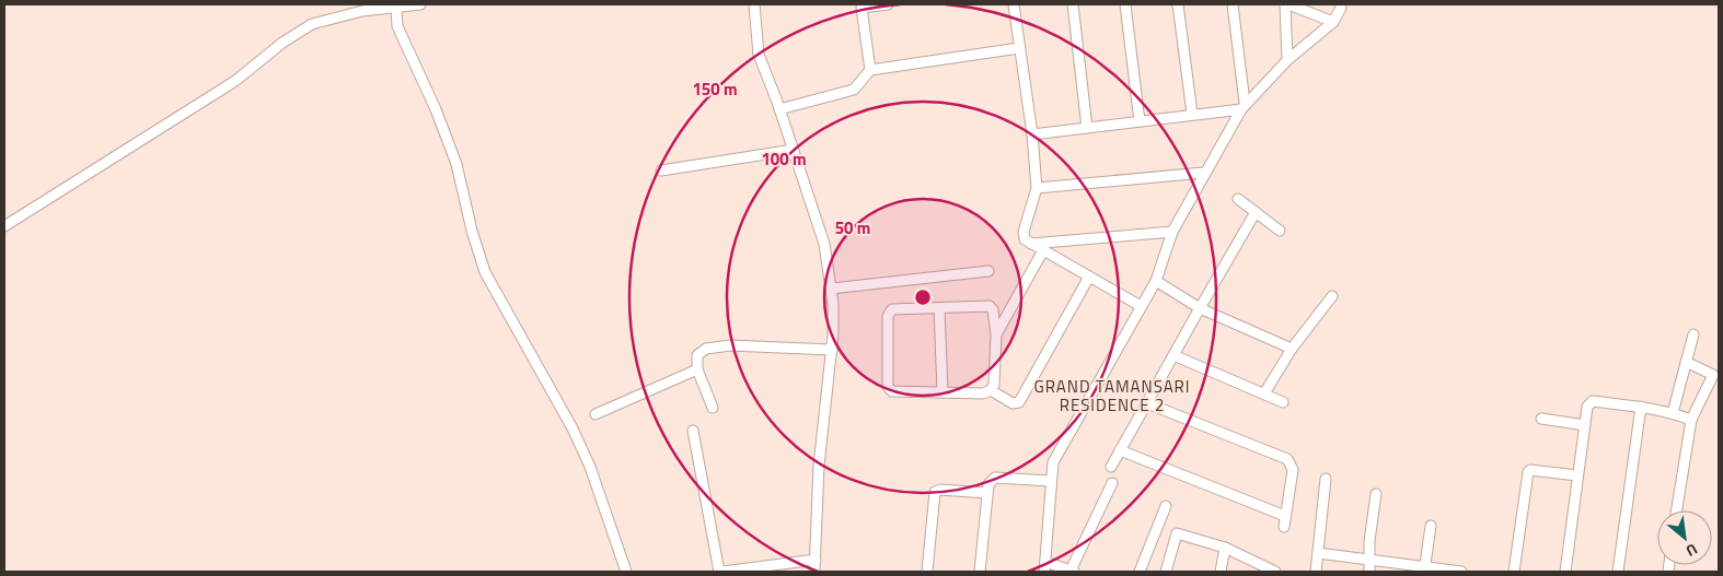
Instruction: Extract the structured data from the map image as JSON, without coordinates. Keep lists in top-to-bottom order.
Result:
{
  "districts": ["GRAND TAMANSARI RESIDENCE 2"],
  "north": "bottom right",
  "rings": ["150 m", "100 m", "50 m"]
}
